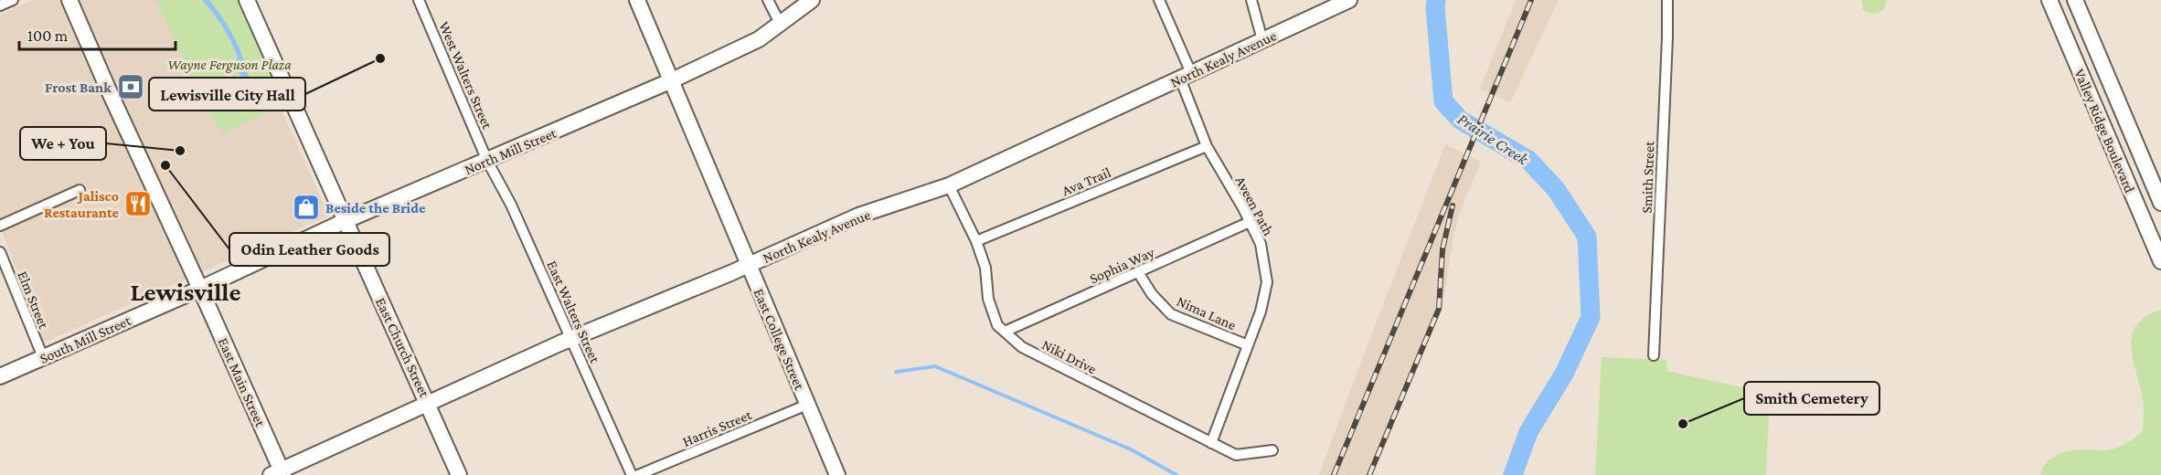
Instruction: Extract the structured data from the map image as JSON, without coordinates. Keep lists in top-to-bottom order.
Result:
{
  "streets": {
    "main road": [
      "North Kealy Avenue",
      "Valley Ridge Boulevard",
      "North Mill Street",
      "South Mill Street",
      "East College Street",
      "East Church Street",
      "East Main Street"
    ],
    "street": [
      "West Walters Street",
      "Smith Street",
      "Ava Trail",
      "Aveen Path",
      "Sophia Way",
      "Elm Street",
      "East Walters Street",
      "Nima Lane",
      "Niki Drive",
      "Harris Street"
    ]
  },
  "crossings": [
    ["North Kealy Avenue", "Aveen Path"],
    ["North Kealy Avenue", "East Walters Street"],
    ["North Kealy Avenue", "East College Street"],
    ["North Kealy Avenue", "East Church Street"],
    ["North Kealy Avenue", "Niki Drive"],
    ["North Kealy Avenue", "East Main Street"],
    ["West Walters Street", "North Mill Street"],
    ["West Walters Street", "East Walters Street"],
    ["North Mill Street", "East Walters Street"],
    ["North Mill Street", "South Mill Street"],
    ["North Mill Street", "East College Street"],
    ["North Mill Street", "East Church Street"],
    ["North Mill Street", "East Main Street"],
    ["Ava Trail", "Aveen Path"],
    ["Ava Trail", "Niki Drive"],
    ["Aveen Path", "Sophia Way"],
    ["Aveen Path", "Nima Lane"],
    ["Aveen Path", "Niki Drive"],
    ["Sophia Way", "Nima Lane"],
    ["Sophia Way", "Niki Drive"],
    ["Elm Street", "South Mill Street"],
    ["South Mill Street", "East Main Street"],
    ["East College Street", "Harris Street"]
  ],
  "districts": ["Lewisville"],
  "water": ["Prairie Creek"],
  "parks": ["Wayne Ferguson Plaza"],
  "places": {
    "other": [
      "Lewisville City Hall",
      "We + You",
      "Odin Leather Goods",
      "Smith Cemetery"
    ],
    "bank": ["Frost Bank"],
    "restaurant": ["Jalisco Restaurante"],
    "shop": ["Beside the Bride"]
  },
  "scale_bar": "100 m"
}
